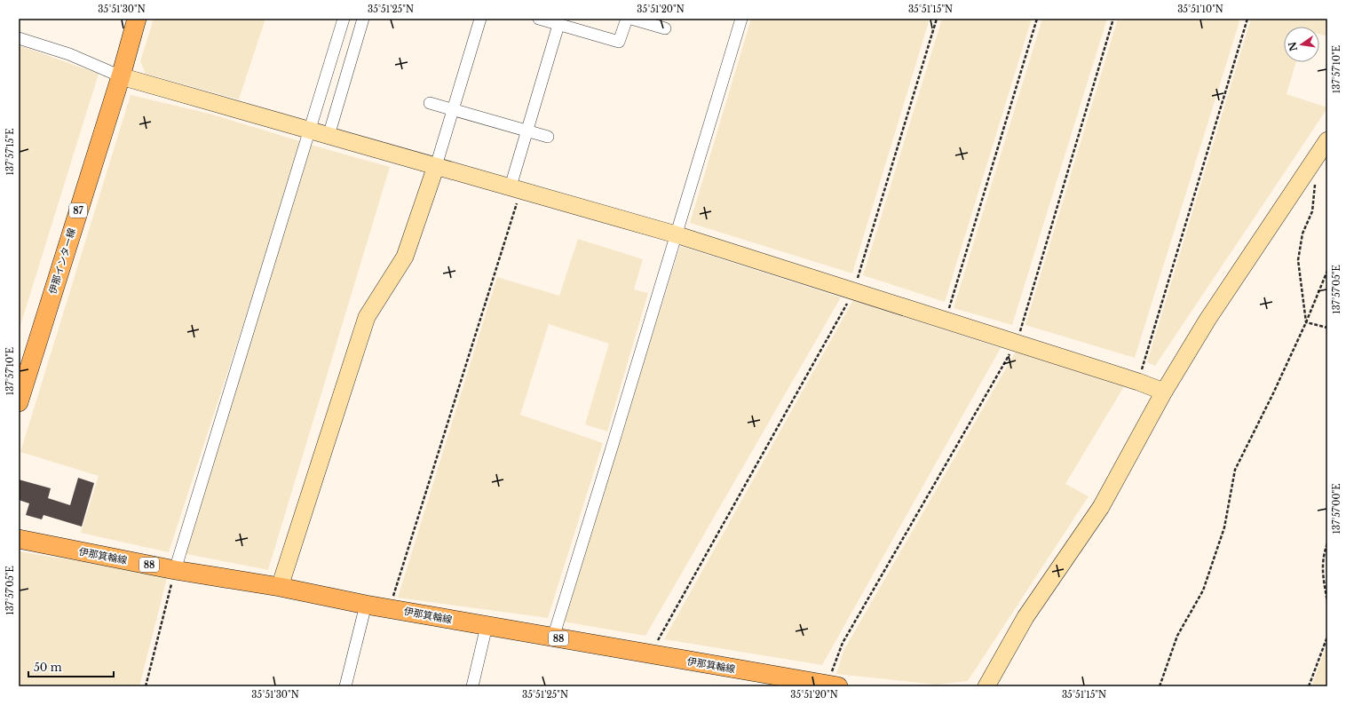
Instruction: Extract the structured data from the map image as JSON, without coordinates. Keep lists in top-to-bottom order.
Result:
{
  "streets": {
    "main road": [
      "87",
      "伊那インター線",
      "伊那箕輪線",
      "88"
    ]
  },
  "scale_bar": "50 m",
  "north": "left",
  "coordinates": [
    "35°51'30\"N",
    "35°51'25\"N",
    "35°51'20\"N",
    "35°51'15\"N",
    "35°51'10\"N",
    "137°57'10\"E",
    "137°57'15\"E",
    "137°57'05\"E",
    "137°57'00\"E"
  ]
}
